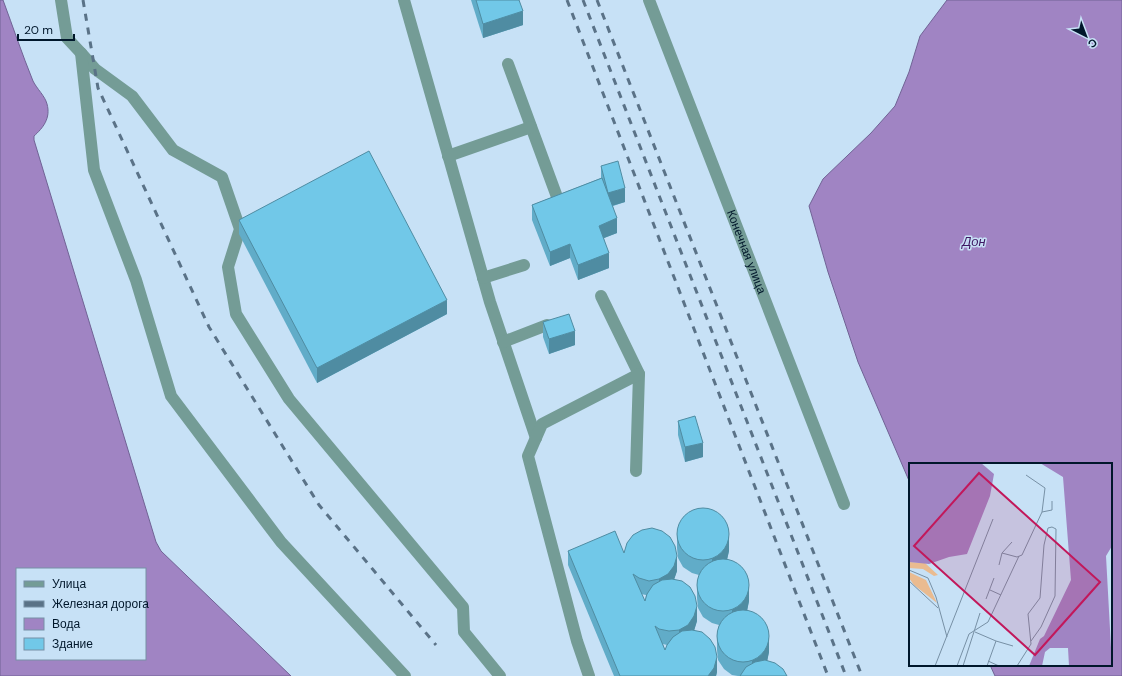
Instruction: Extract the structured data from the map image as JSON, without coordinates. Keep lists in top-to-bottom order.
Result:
{
  "streets": {
    "lane": ["Конечная улица"]
  },
  "water": ["Дон"],
  "legend": [
    "Улица",
    "Железная дорога",
    "Вода",
    "Здание"
  ],
  "scale_bar": "20 m",
  "north": "bottom right"
}
